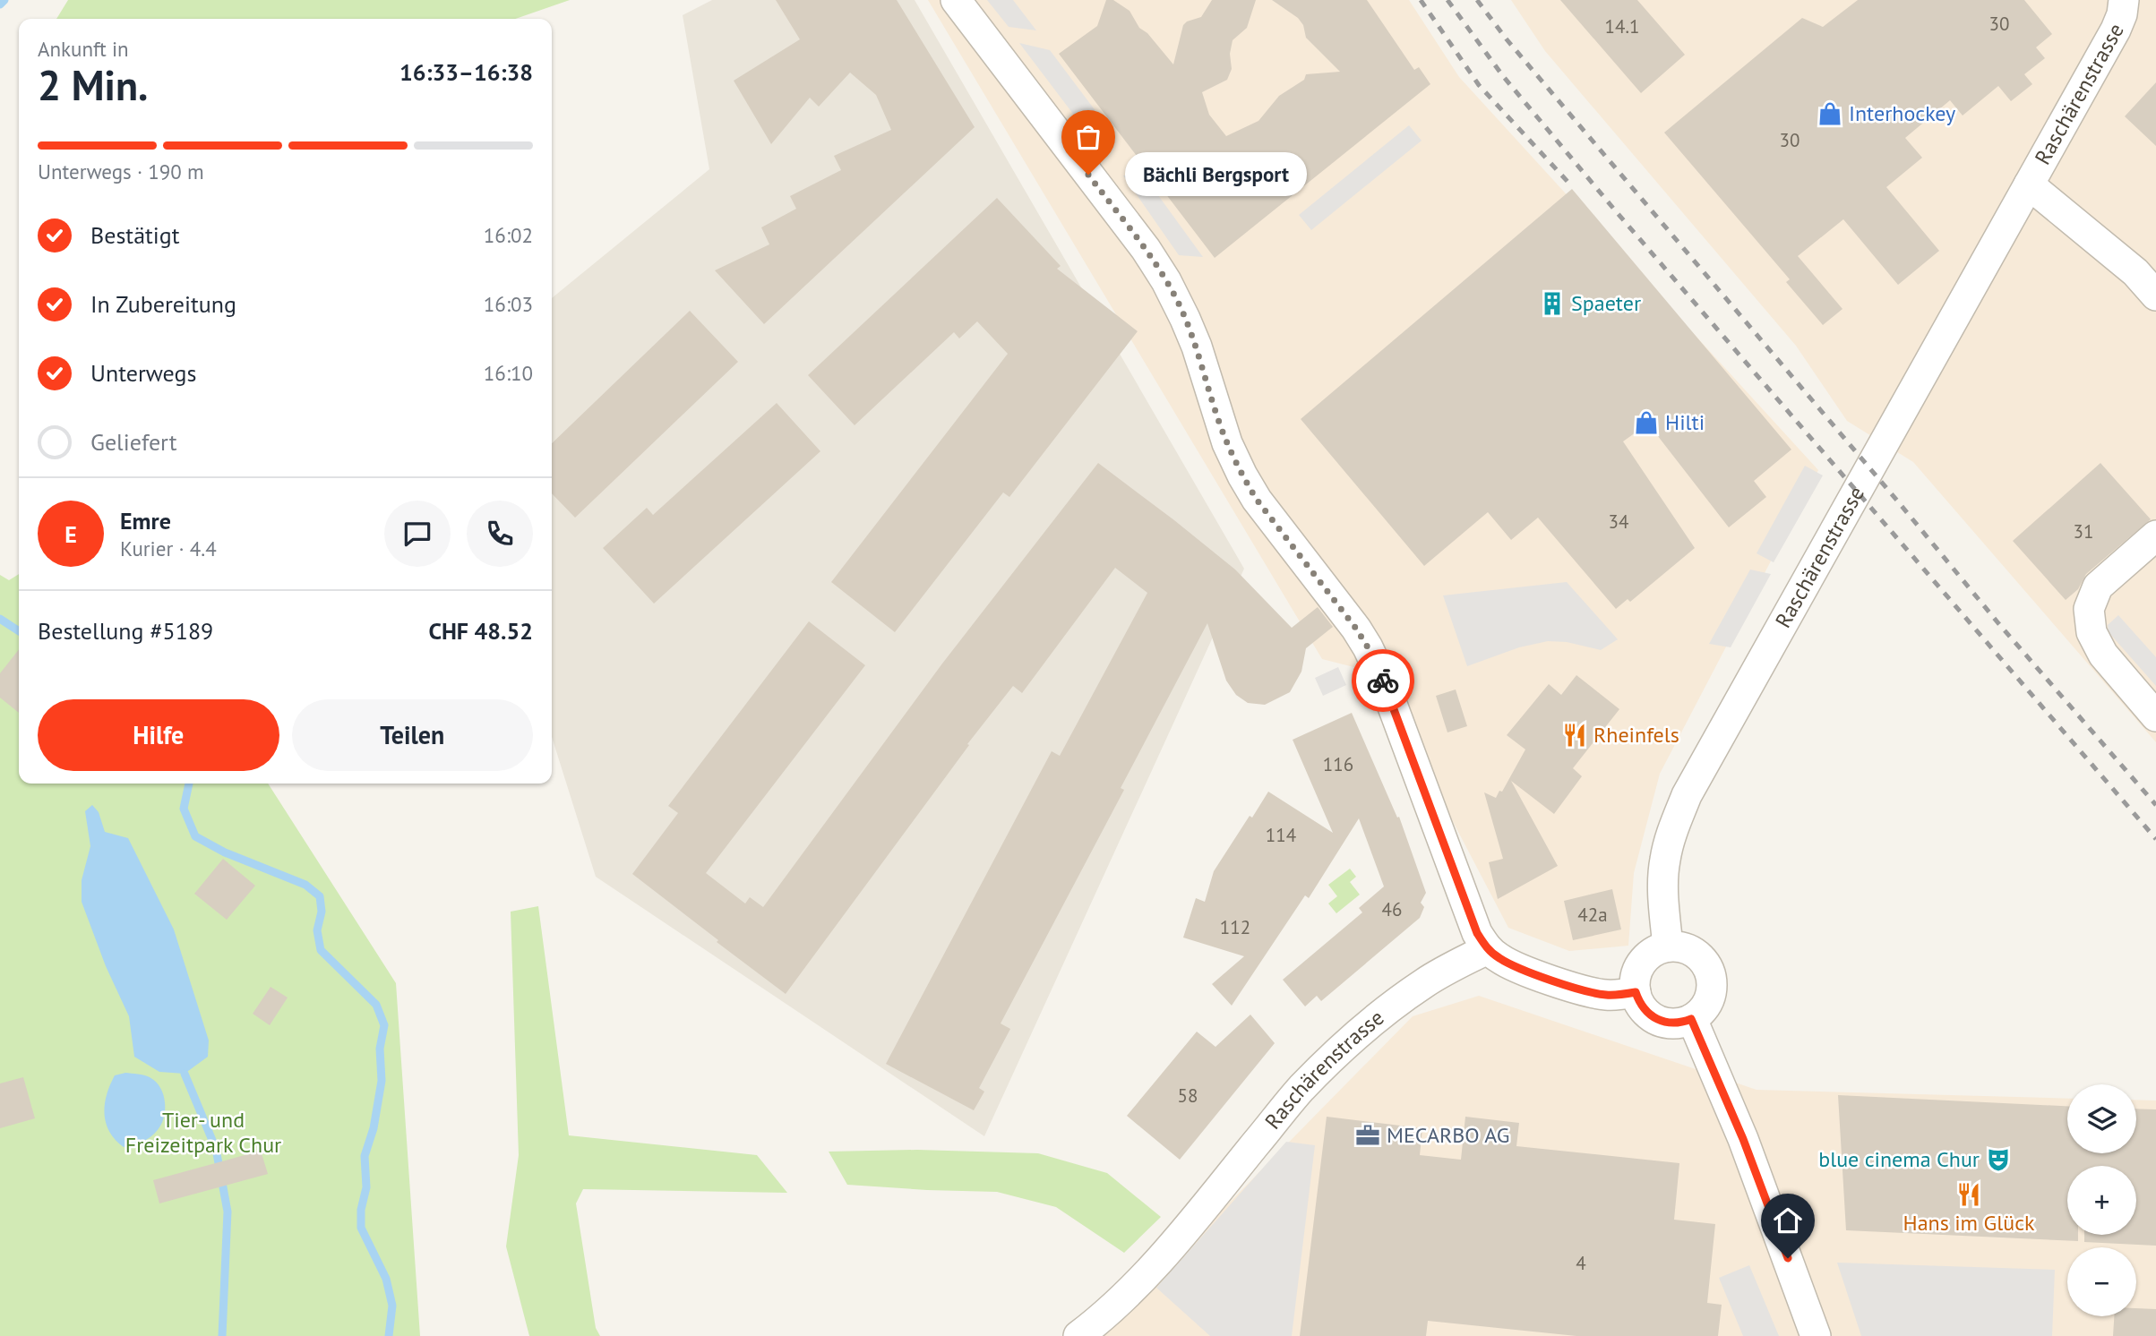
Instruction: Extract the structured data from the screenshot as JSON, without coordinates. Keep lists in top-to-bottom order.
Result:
{
  "streets": {
    "street": ["Raschärenstrasse"]
  },
  "parks": ["Tier- und Freizeitpark Chur"],
  "places": {
    "shop": ["Interhockey", "Hilti"],
    "other": ["Bächli Bergsport"],
    "building": ["Spaeter"],
    "restaurant": ["Rheinfels", "Hans im Glück"],
    "office": ["MECARBO AG"],
    "theatre": ["blue cinema Chur"]
  },
  "house_numbers": [
    "30",
    "14.1",
    "30",
    "34",
    "31",
    "116",
    "114",
    "46",
    "42a",
    "112",
    "58",
    "4"
  ],
  "page": {
    "heading": ["2 Min.", "Ankunft in", "16:33–16:38"],
    "panel": [
      "Emre",
      "Kurier · 4.4",
      "Bestellung #5189",
      "CHF 48.52"
    ],
    "bar": "Unterwegs · 190 m",
    "bubble": "Bächli Bergsport",
    "list": [
      ["Bestätigt", "16:02"],
      ["In Zubereitung", "16:03"],
      ["Unterwegs", "16:10"],
      "Geliefert"
    ],
    "round": "E",
    "buttons": ["Hilfe", "Teilen"],
    "map_buttons": ["+", "−"]
  }
}
